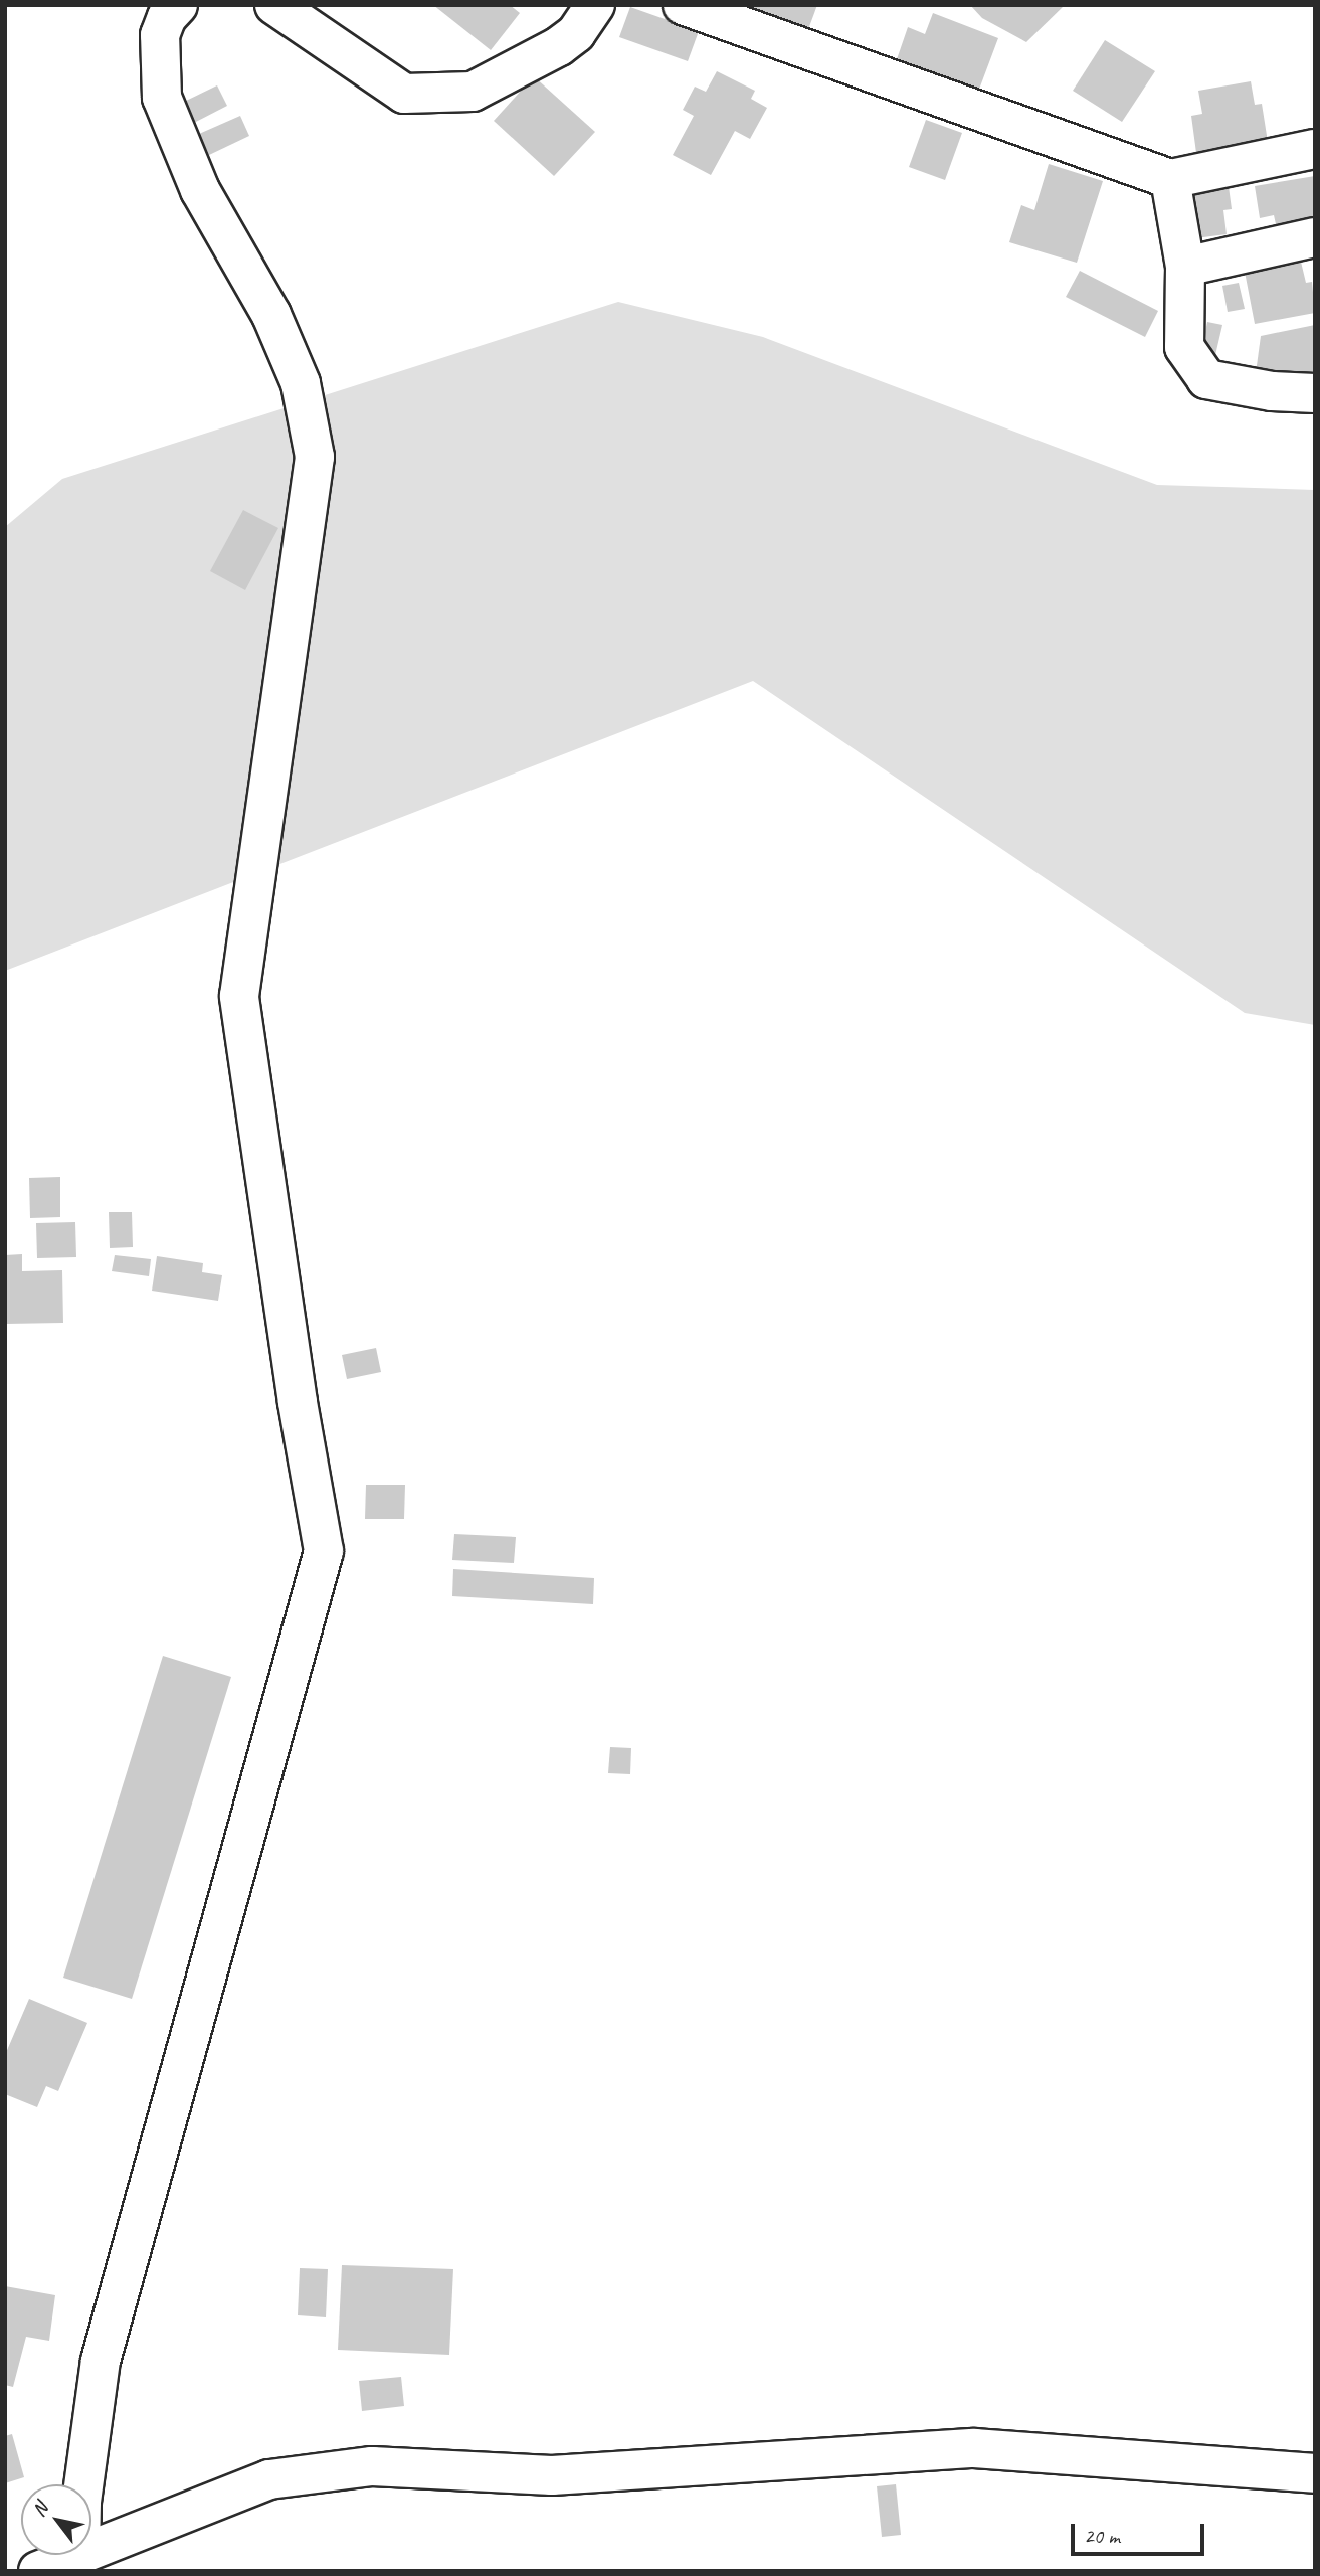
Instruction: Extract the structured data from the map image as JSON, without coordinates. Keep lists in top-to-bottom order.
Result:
{
  "scale_bar": "20 m",
  "north": "top left"
}
